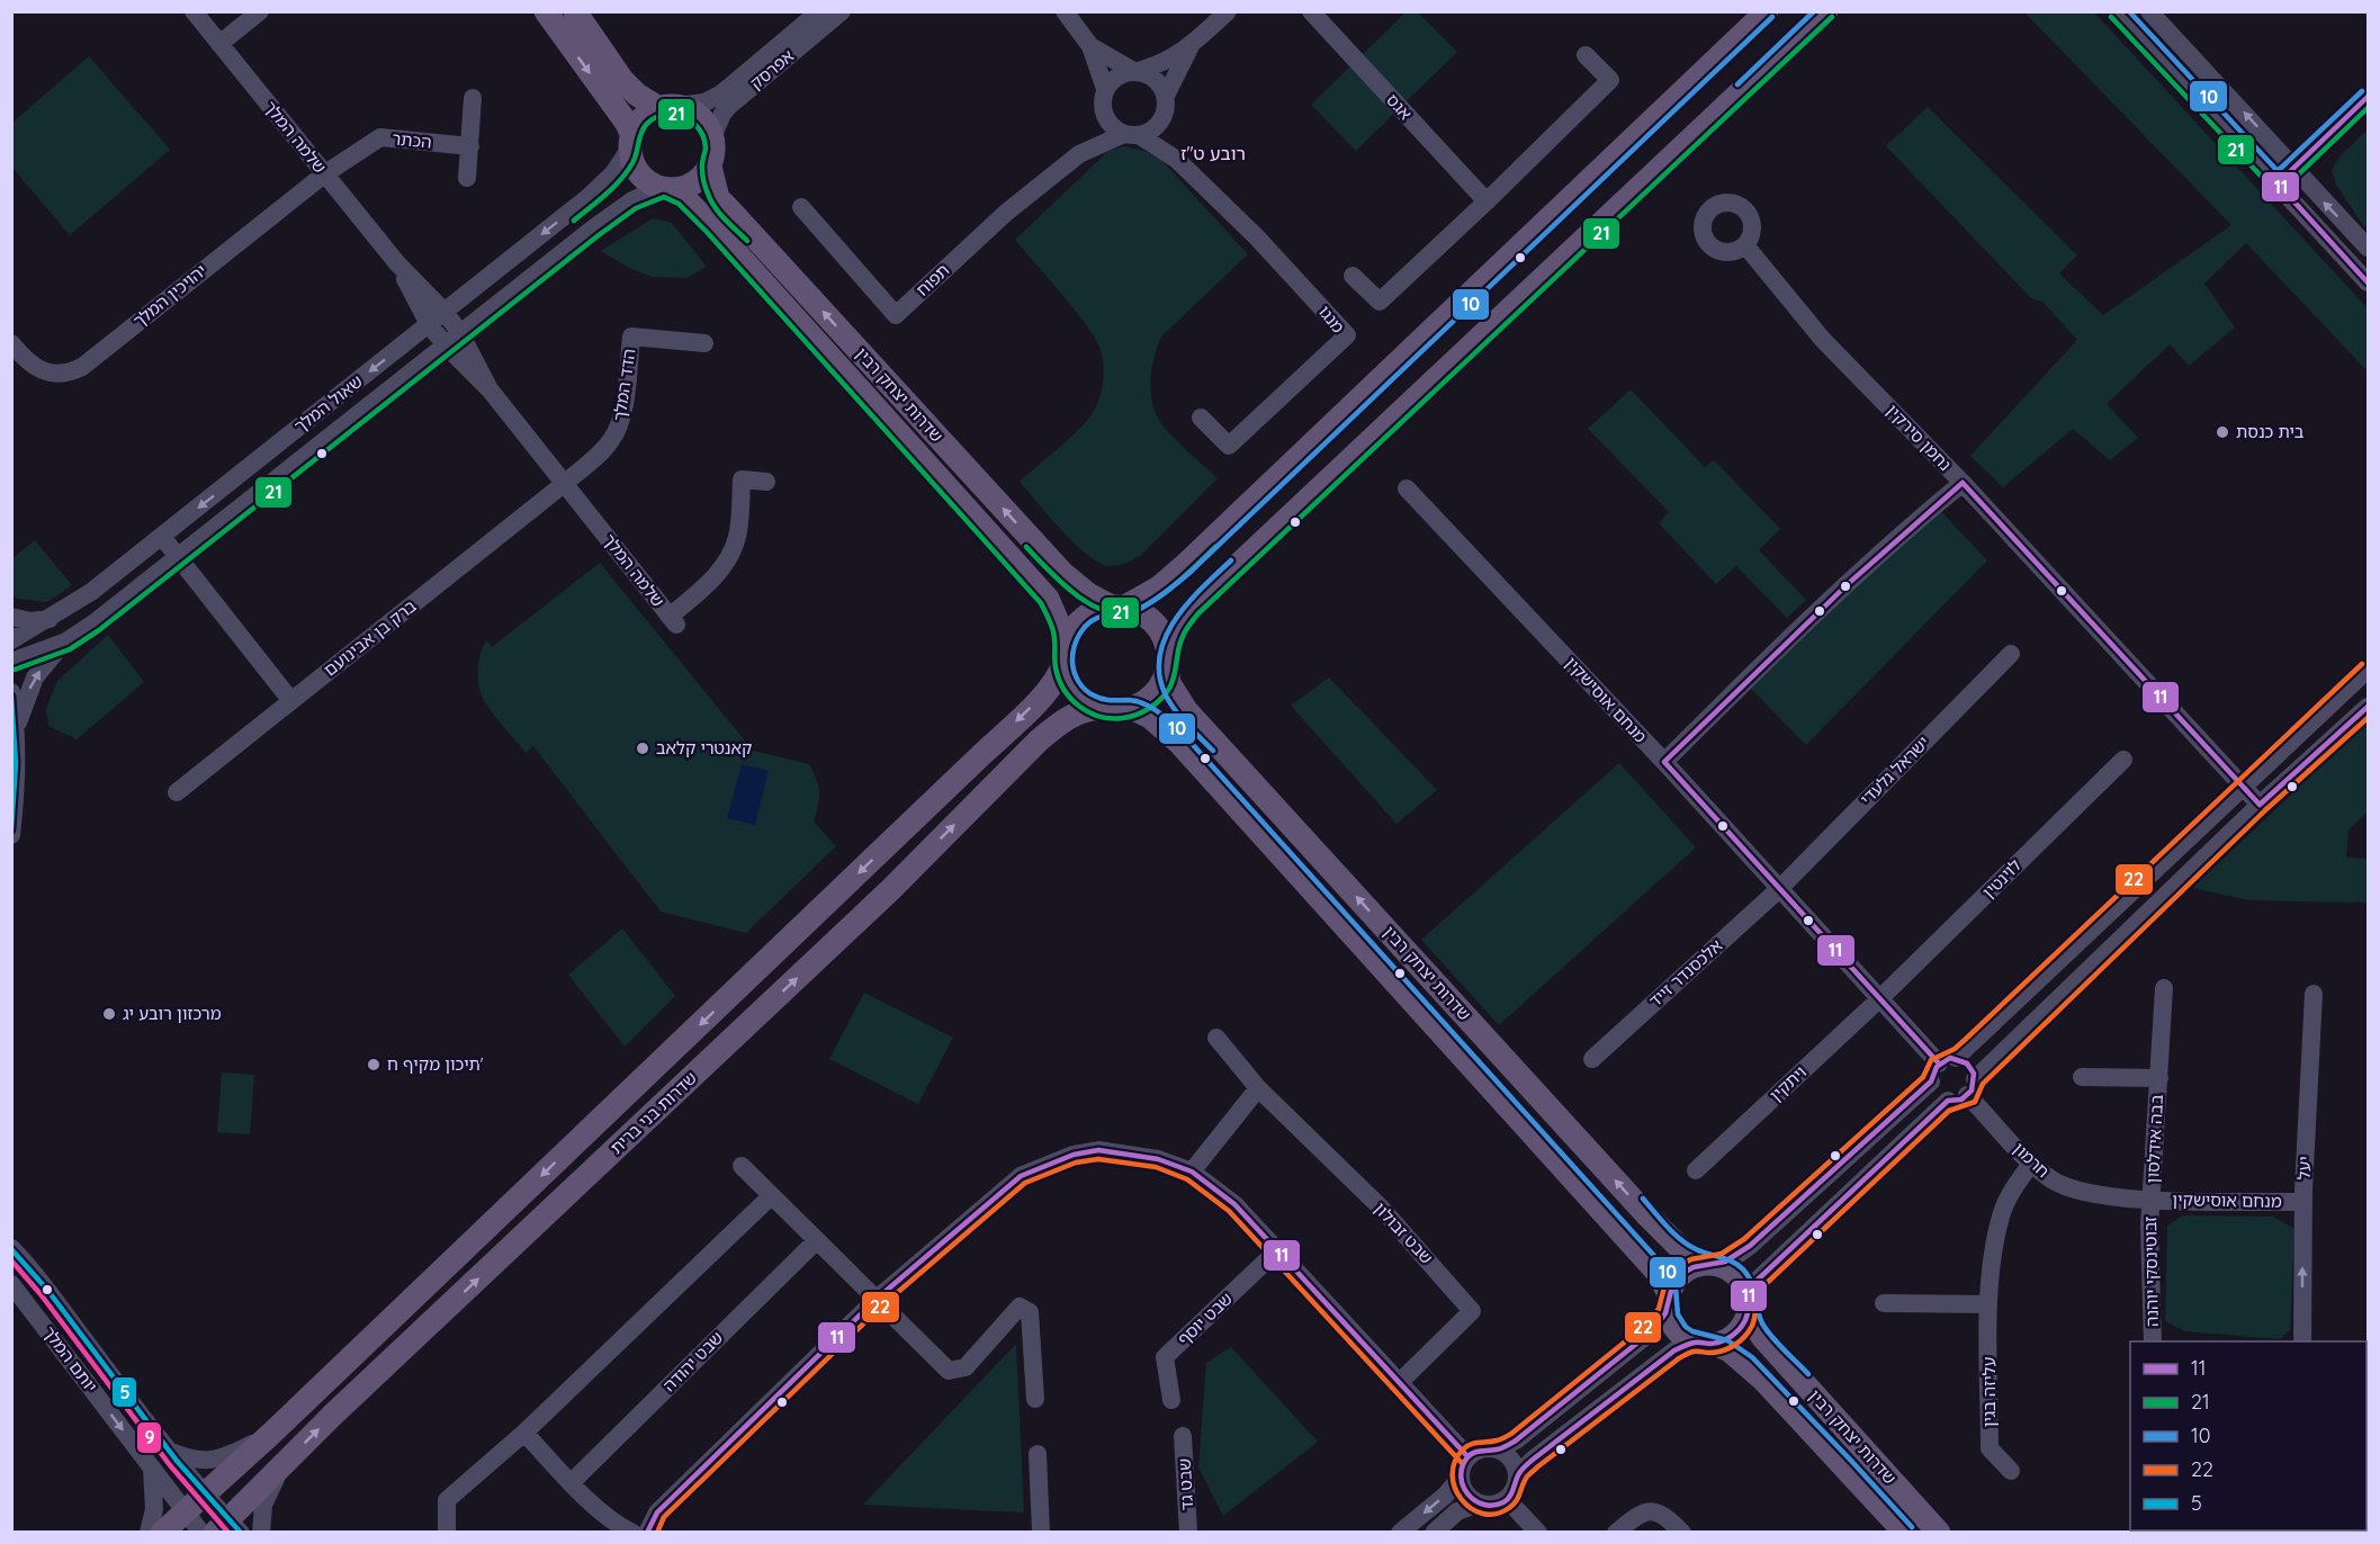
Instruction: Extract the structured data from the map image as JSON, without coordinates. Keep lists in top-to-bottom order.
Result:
{
  "streets": {
    "main road": ["שדרות יצחק רבין", "שדרות בני ברית"],
    "street": [
      "אפרסק",
      "אגס",
      "שלמה המלך",
      "הכתר",
      "תפוח",
      "יהויכין המלך",
      "מנגו",
      "הדד המלך",
      "שאול המלך",
      "נחמן סירקין",
      "ברק בן אבינועם",
      "מנחם אוסישקין",
      "ישראל גלעדי",
      "לוינטין",
      "אלכסנדר זייד",
      "ויתקין",
      "בבה אידלסון",
      "חרמון",
      "יעל",
      "שבט זבולון",
      "זבוטינסקי יוהנה",
      "שבט יוסף",
      "יותם המלך",
      "שבט יהודה",
      "עליזה בגין",
      "שבט גד"
    ]
  },
  "crossings": [
    ["אפרסק", "שדרות יצחק רבין"],
    ["אפרסק", "שאול המלך"],
    ["שלמה המלך", "הכתר"],
    ["שלמה המלך", "יהויכין המלך"],
    ["שלמה המלך", "הדד המלך"],
    ["שלמה המלך", "שאול המלך"],
    ["שלמה המלך", "ברק בן אבינועם"],
    ["הכתר", "יהויכין המלך"],
    ["תפוח", "מנגו"],
    ["הדד המלך", "ברק בן אבינועם"],
    ["שדרות יצחק רבין", "שאול המלך"],
    ["שדרות יצחק רבין", "שדרות בני ברית"],
    ["מנחם אוסישקין", "ישראל גלעדי"],
    ["מנחם אוסישקין", "לוינטין"],
    ["מנחם אוסישקין", "אלכסנדר זייד"],
    ["מנחם אוסישקין", "ויתקין"],
    ["מנחם אוסישקין", "בבה אידלסון"],
    ["מנחם אוסישקין", "חרמון"],
    ["מנחם אוסישקין", "יעל"],
    ["מנחם אוסישקין", "זבוטינסקי יוהנה"],
    ["ישראל גלעדי", "אלכסנדר זייד"],
    ["לוינטין", "ויתקין"],
    ["שדרות בני ברית", "יותם המלך"],
    ["בבה אידלסון", "חרמון"],
    ["בבה אידלסון", "זבוטינסקי יוהנה"],
    ["חרמון", "זבוטינסקי יוהנה"],
    ["חרמון", "עליזה בגין"]
  ],
  "one_way": ["יעל"],
  "districts": ["רובע ט\"ז"],
  "places": [
    "בית כנסת",
    "קאנטרי קלאב",
    "מרכזון רובע יג",
    "תיכון מקיף ח'"
  ],
  "lines": [
    "transit line 10",
    "transit line 21",
    "transit line 11",
    "transit line 22",
    "transit line 5",
    "transit line 9"
  ],
  "legend": [
    "11",
    "21",
    "10",
    "22",
    "5"
  ]
}
